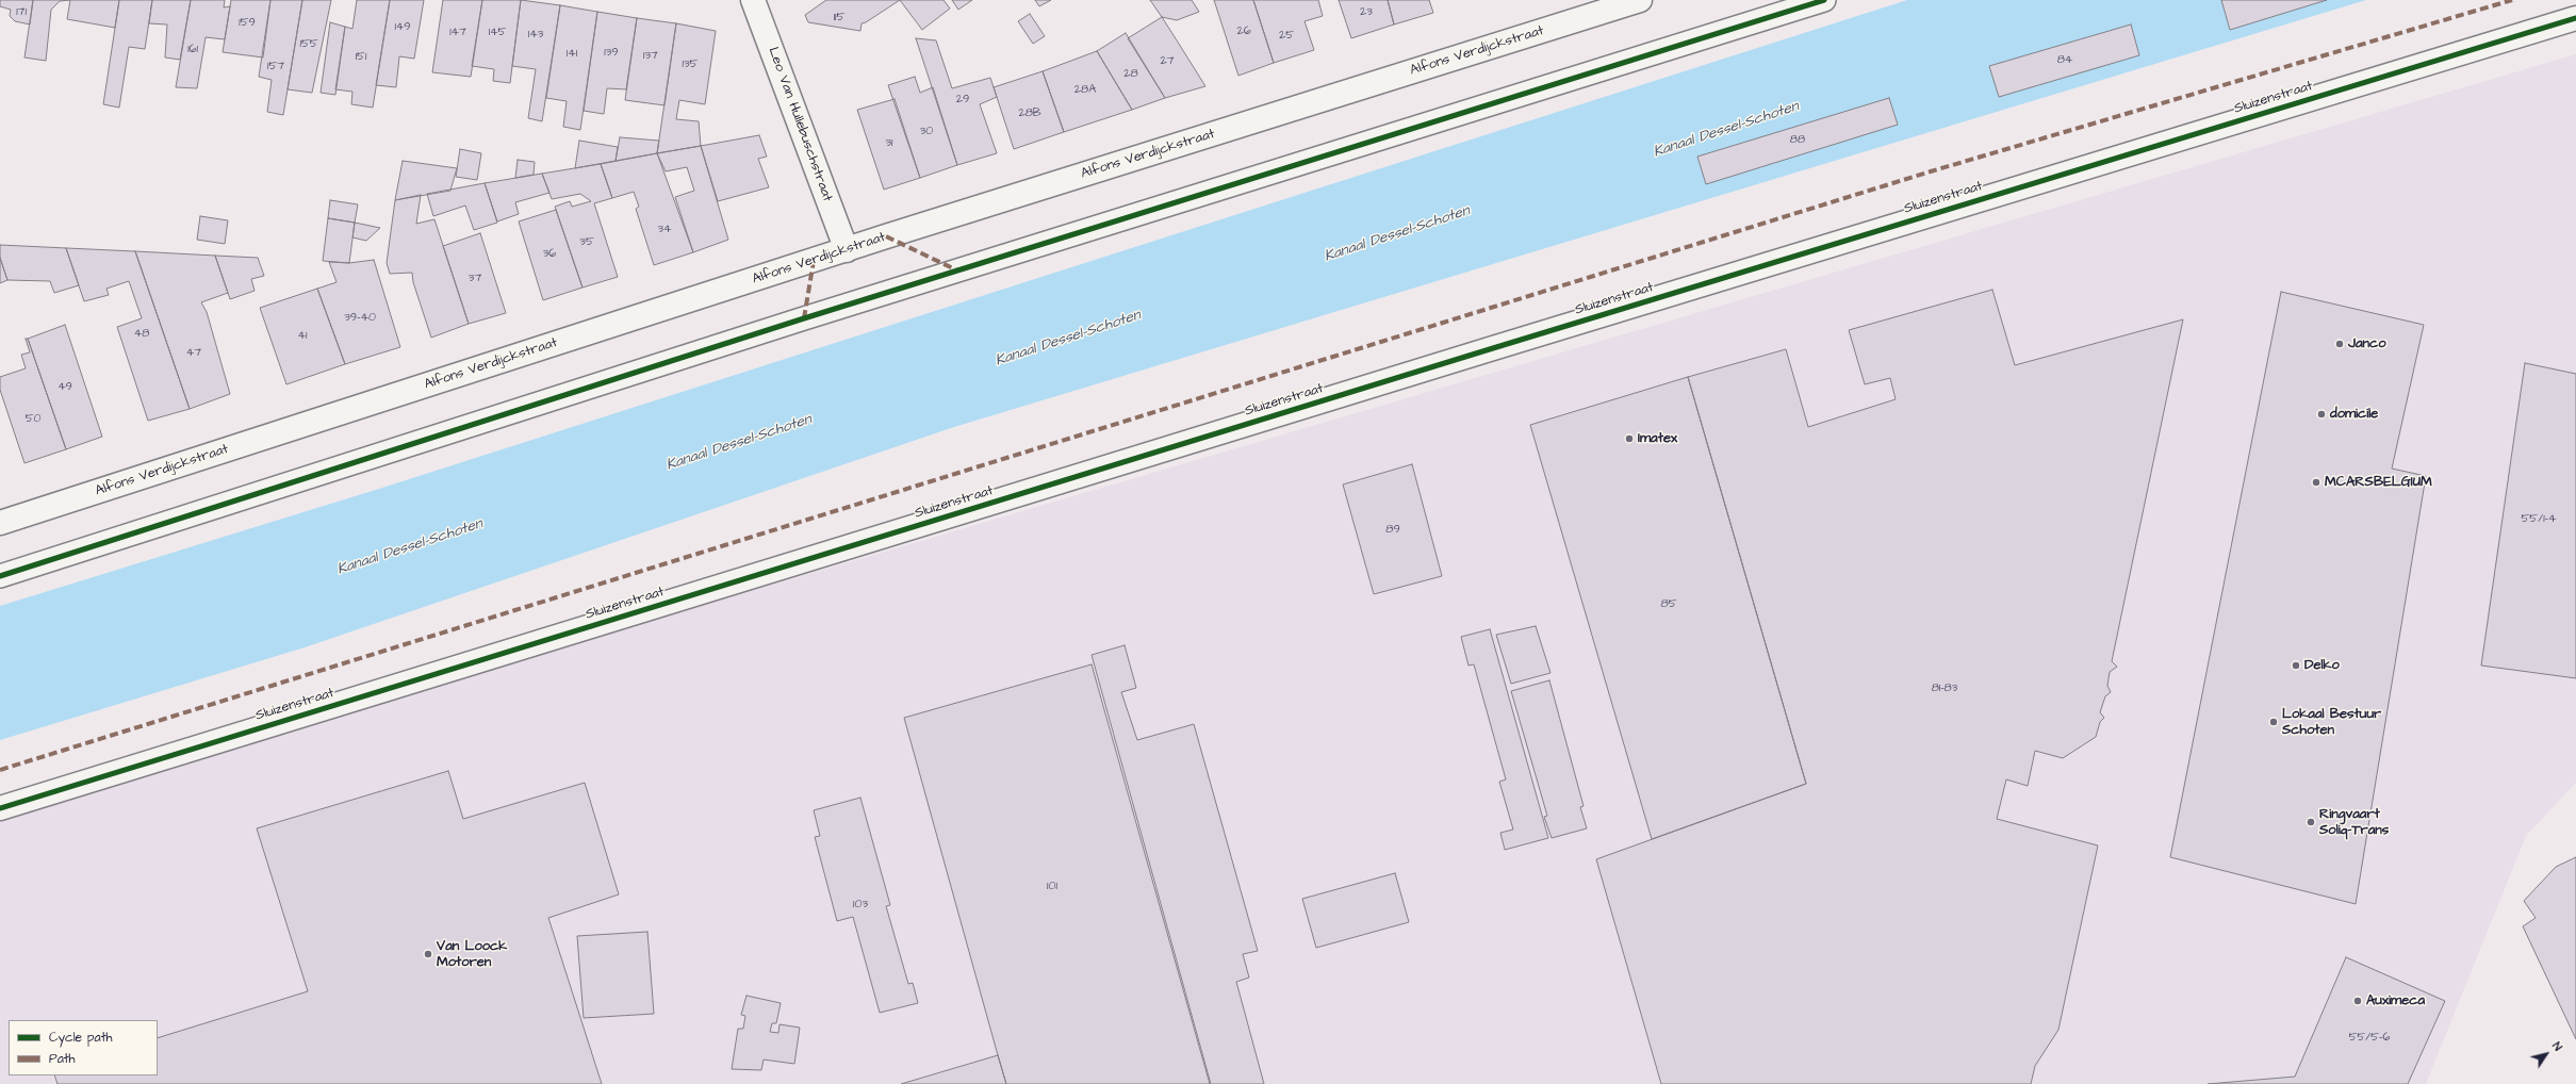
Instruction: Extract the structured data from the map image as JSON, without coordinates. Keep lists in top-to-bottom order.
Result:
{
  "streets": {
    "street": ["Alfons Verdijckstraat", "Sluizenstraat", "Leo Van Hullebuschstraat"]
  },
  "crossings": [
    ["Alfons Verdijckstraat", "Leo Van Hullebuschstraat"]
  ],
  "water": ["Kanaal Dessel-Schoten"],
  "places": [
    "Janco",
    "domicile",
    "Imatex",
    "MCARSBELGIUM",
    "Delko",
    "Lokaal Bestuur Schoten",
    "Ringvaart Soliq-Trans",
    "Van Loock Motoren",
    "Auximeca"
  ],
  "house_numbers": [
    "171",
    "23",
    "115",
    "159",
    "149",
    "26",
    "147",
    "145",
    "143",
    "25",
    "155",
    "161",
    "139",
    "141",
    "137",
    "151",
    "84",
    "27",
    "135",
    "157",
    "28",
    "28A",
    "29",
    "28B",
    "30",
    "88",
    "31",
    "34",
    "35",
    "36",
    "37",
    "39-40",
    "48",
    "41",
    "47",
    "49",
    "50",
    "55/1-4",
    "89",
    "85",
    "81-83",
    "101",
    "103",
    "55/5-6"
  ],
  "legend": ["Cycle path", "Path"],
  "north": "top right"
}
